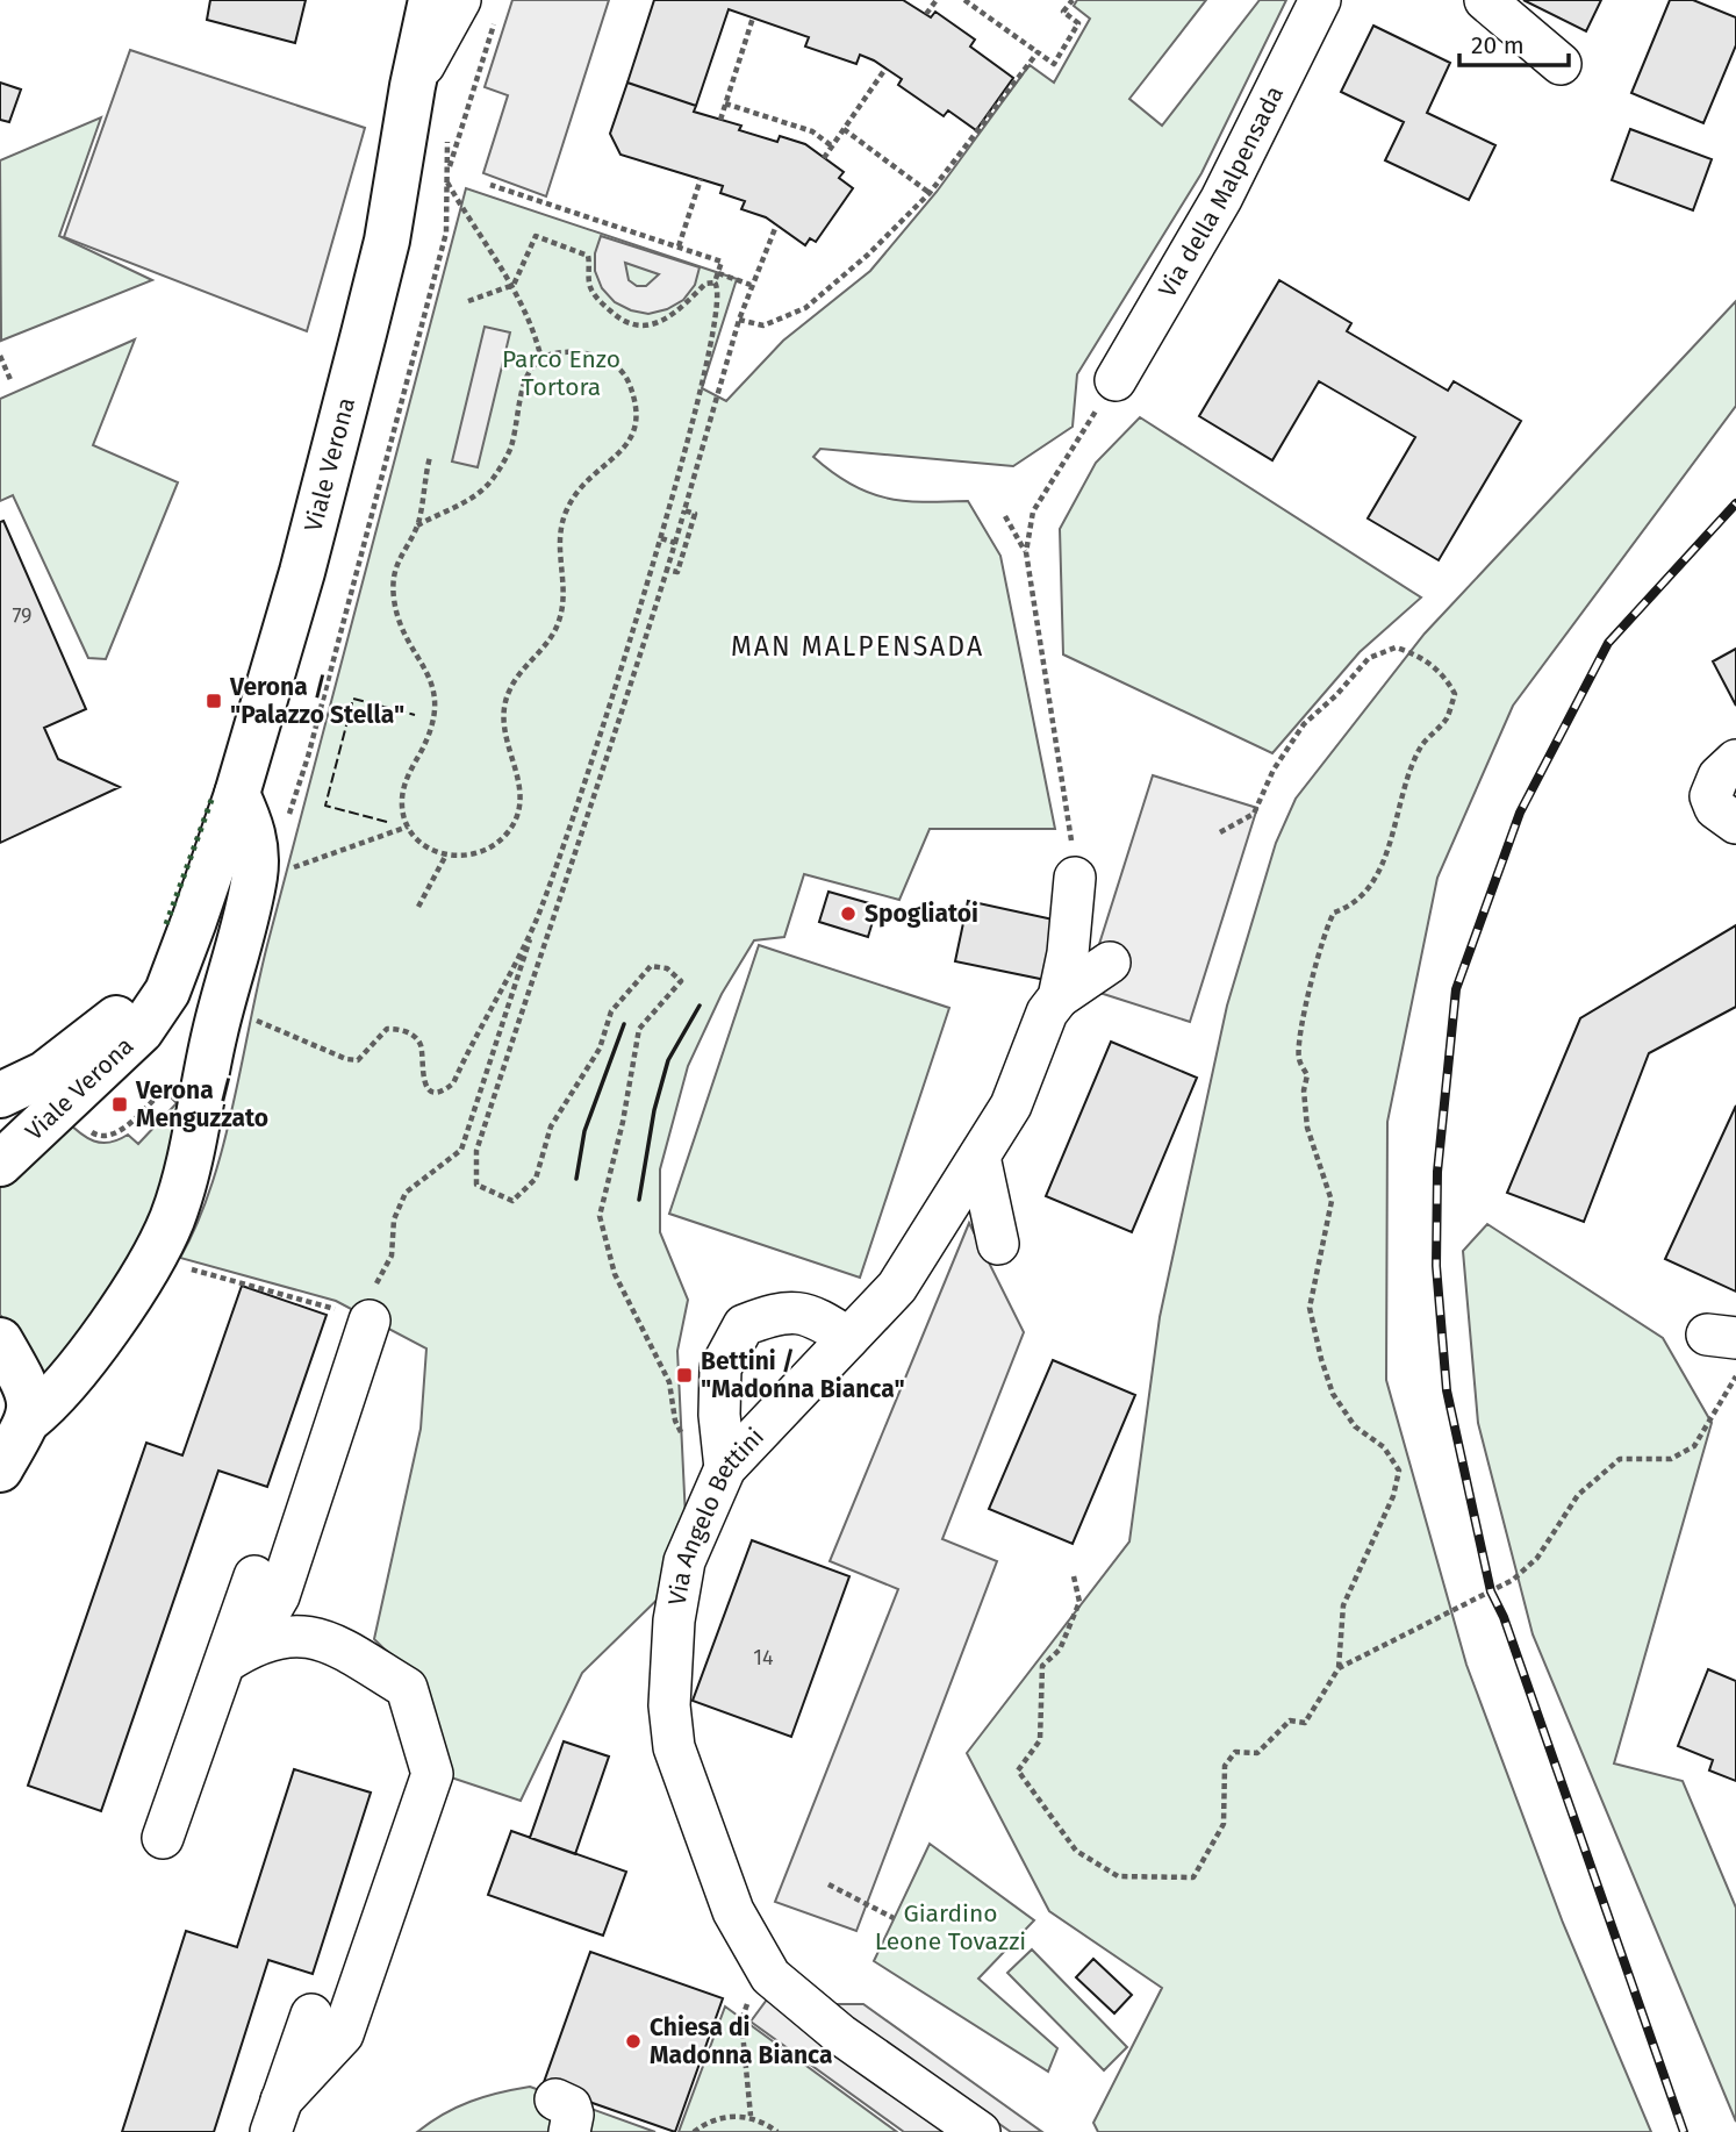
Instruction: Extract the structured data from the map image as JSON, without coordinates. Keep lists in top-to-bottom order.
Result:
{
  "streets": {
    "main road": ["Viale Verona"],
    "street": ["Via della Malpensada", "Via Angelo Bettini"]
  },
  "districts": ["MAN MALPENSADA"],
  "parks": ["Parco Enzo Tortora", "Giardino Leone Tovazzi"],
  "places": {
    "transit": ["Verona / \"Palazzo Stella\"", "Verona / Menguzzato", "Bettini / \"Madonna Bianca\""],
    "other": ["Spogliatoi", "Chiesa di Madonna Bianca"]
  },
  "house_numbers": ["79", "14"],
  "scale_bar": "20 m"
}
